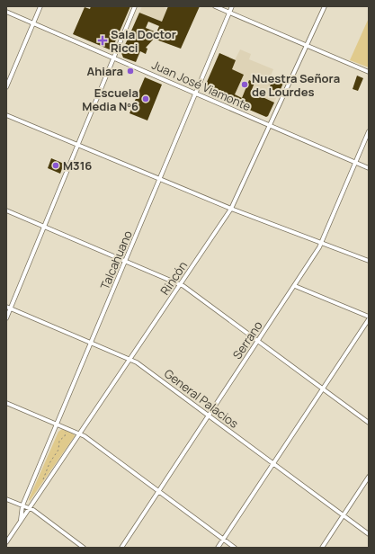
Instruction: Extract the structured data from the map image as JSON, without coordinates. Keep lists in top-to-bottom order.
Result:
{
  "streets": {
    "street": [
      "Juan José Viamonte",
      "Talcahuano",
      "Rincón",
      "Serrano",
      "General Palacios"
    ]
  },
  "crossings": [
    ["Juan José Viamonte", "Talcahuano"],
    ["Juan José Viamonte", "Rincón"],
    ["Juan José Viamonte", "Serrano"],
    ["Talcahuano", "Rincón"],
    ["Talcahuano", "General Palacios"],
    ["Rincón", "General Palacios"],
    ["Serrano", "General Palacios"]
  ],
  "places": {
    "health": ["Sala Doctor Ricci"],
    "other": [
      "Ahiara",
      "Nuestra Señora de Lourdes",
      "Escuela Media Nº6",
      "M316"
    ]
  }
}
